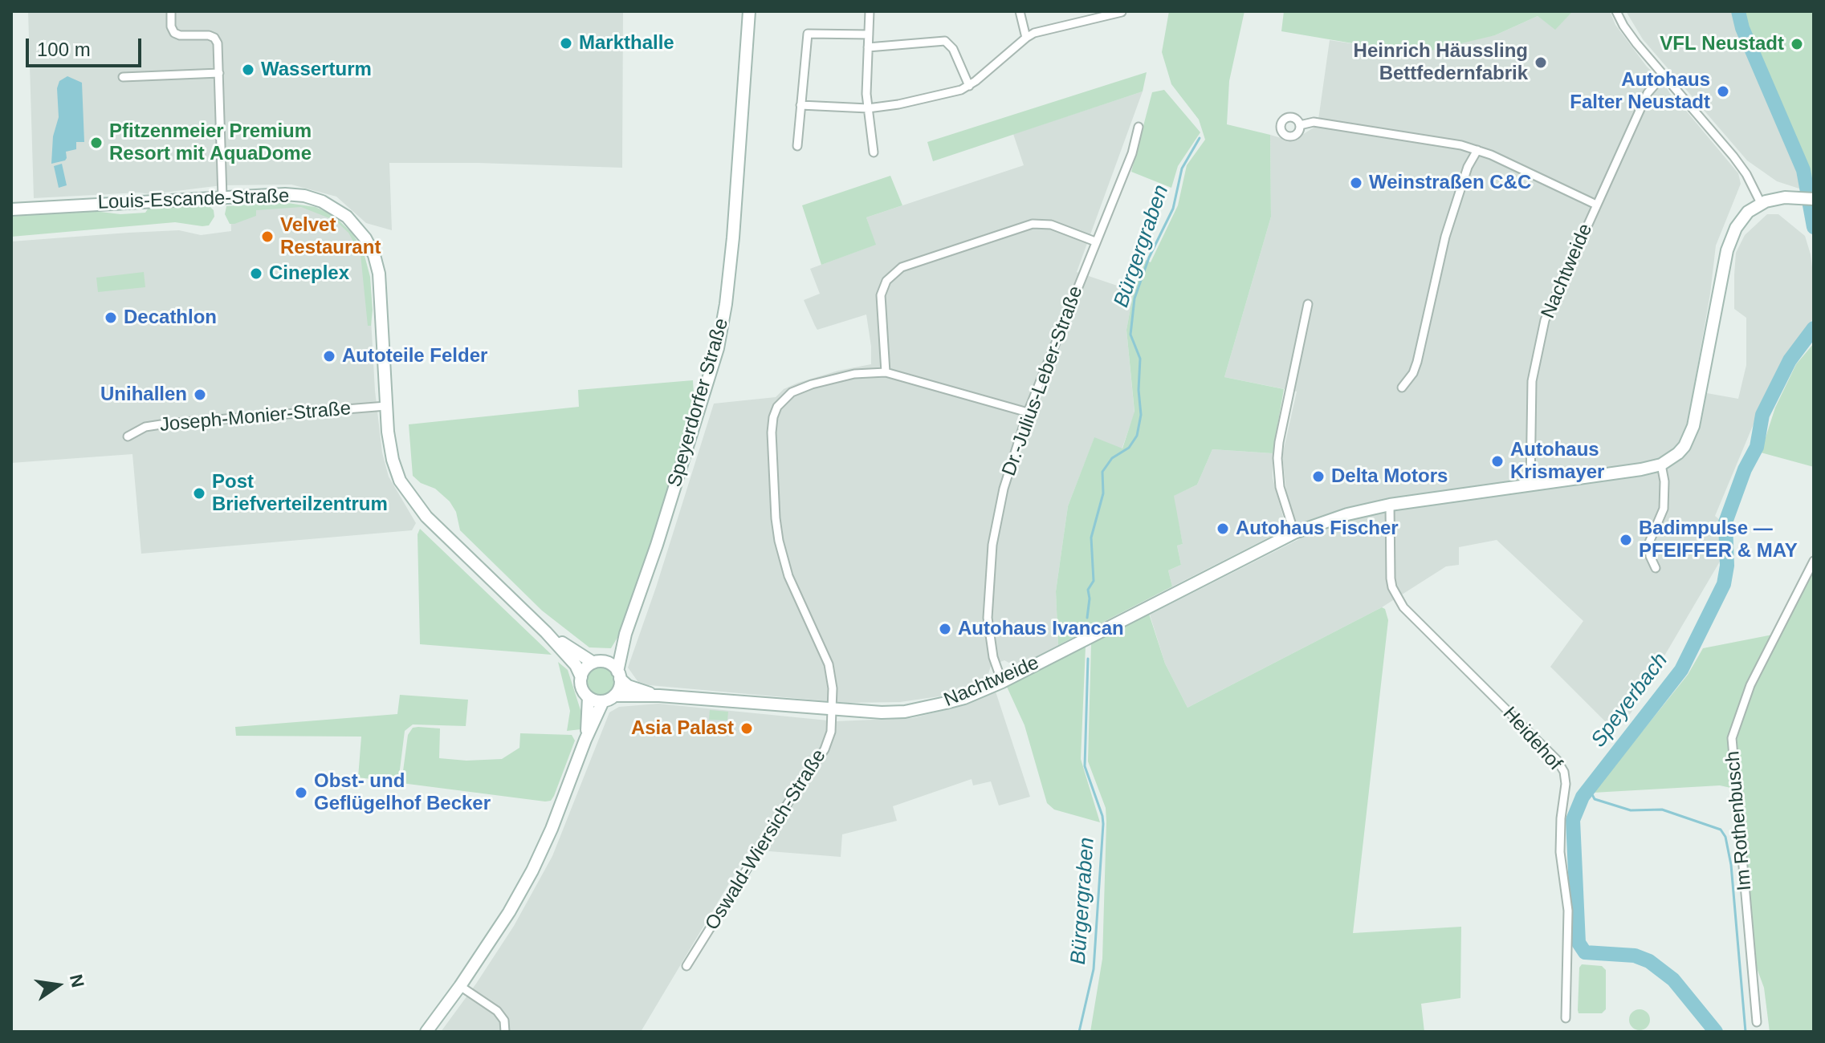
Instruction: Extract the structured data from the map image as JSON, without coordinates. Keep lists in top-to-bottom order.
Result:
{
  "streets": {
    "street": [
      "Louis-Escande-Straße",
      "Nachtweide",
      "Dr.-Julius-Leber-Straße",
      "Speyerdorfer Straße",
      "Joseph-Monier-Straße",
      "Heidehof",
      "Im Rothenbusch",
      "Oswald-Wiersich-Straße"
    ]
  },
  "crossings": [
    ["Louis-Escande-Straße", "Nachtweide"],
    ["Louis-Escande-Straße", "Speyerdorfer Straße"],
    ["Louis-Escande-Straße", "Joseph-Monier-Straße"],
    ["Nachtweide", "Dr.-Julius-Leber-Straße"],
    ["Nachtweide", "Speyerdorfer Straße"],
    ["Nachtweide", "Heidehof"],
    ["Nachtweide", "Oswald-Wiersich-Straße"],
    ["Dr.-Julius-Leber-Straße", "Oswald-Wiersich-Straße"]
  ],
  "water": ["Bürgergraben", "Speyerbach"],
  "places": [
    "Markthalle",
    "VFL Neustadt",
    "Heinrich Häussling Bettfedernfabrik",
    "Wasserturm",
    "Autohaus Falter Neustadt",
    "Pfitzenmeier Premium Resort mit AquaDome",
    "Weinstraßen C&C",
    "Velvet Restaurant",
    "Cineplex",
    "Decathlon",
    "Autoteile Felder",
    "Unihallen",
    "Autohaus Krismayer",
    "Delta Motors",
    "Post Briefverteilzentrum",
    "Autohaus Fischer",
    "Badimpulse — PFEIFFER & MAY",
    "Autohaus Ivancan",
    "Asia Palast",
    "Obst- und Geflügelhof Becker"
  ],
  "scale_bar": "100 m",
  "north": "right"
}
